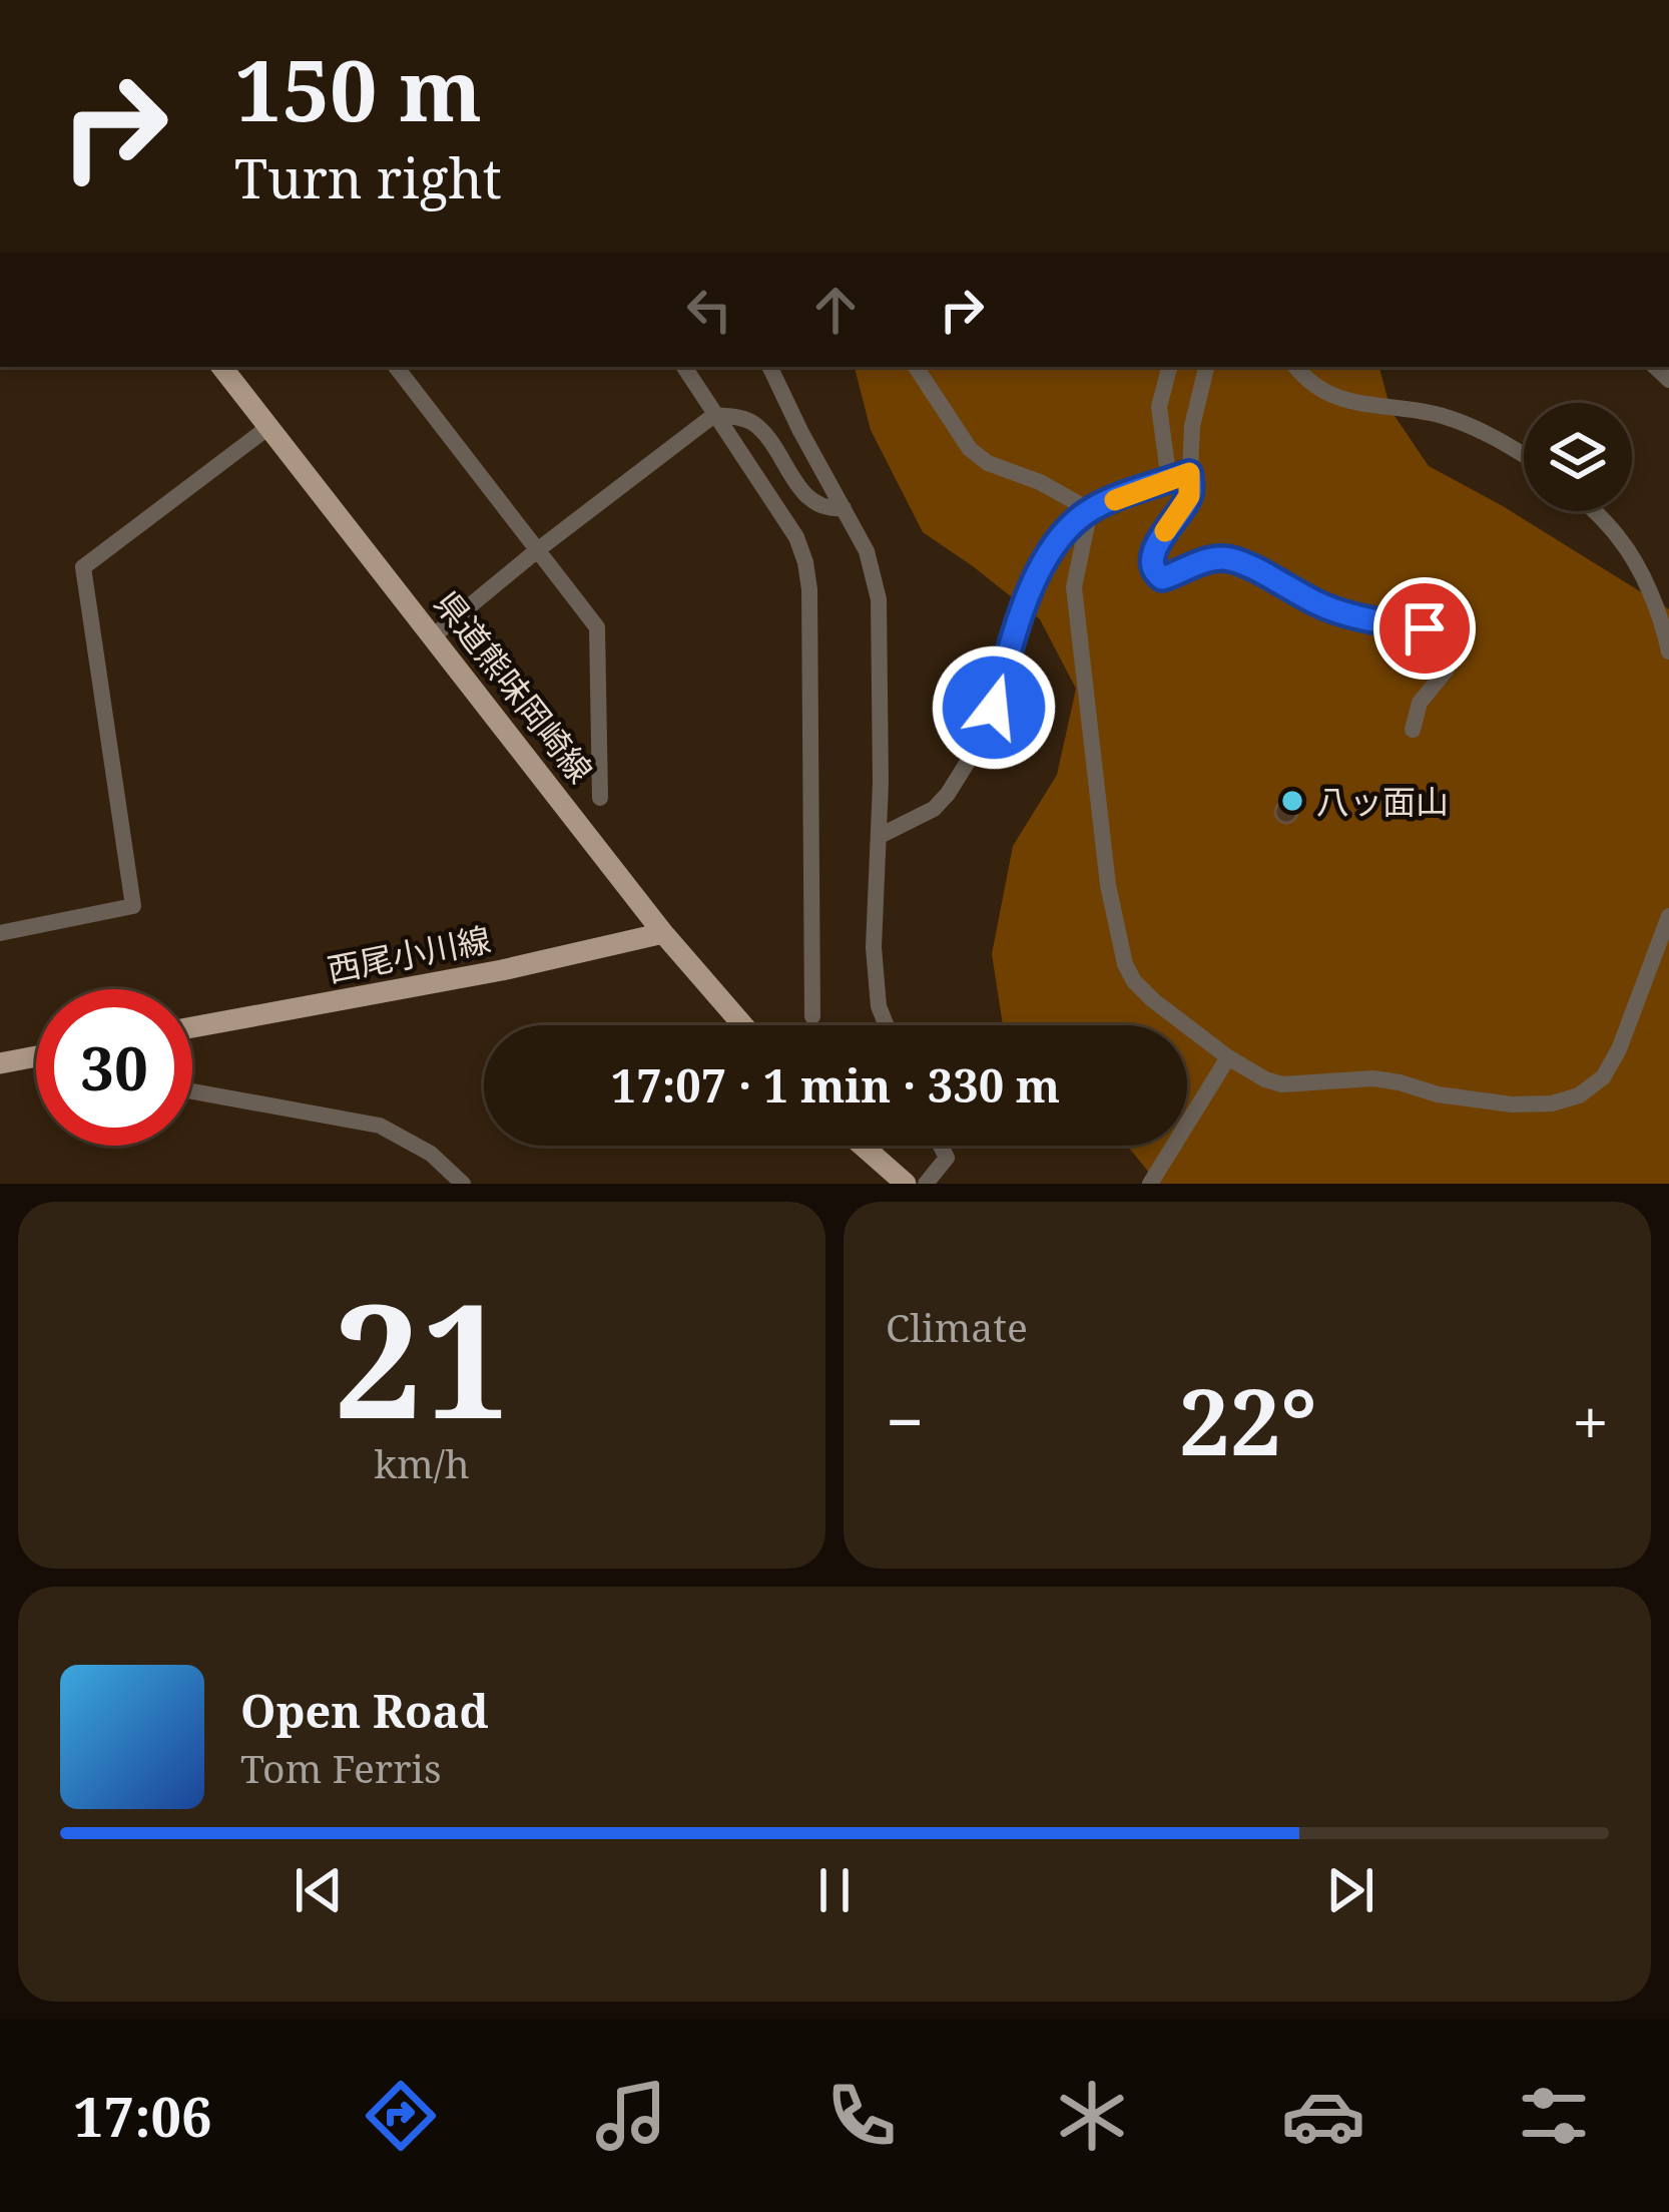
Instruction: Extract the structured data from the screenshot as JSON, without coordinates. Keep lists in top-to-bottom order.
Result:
{
  "streets": {
    "main road": ["県道熊味岡崎線", "西尾小川線"]
  },
  "crossings": [
    ["県道熊味岡崎線", "西尾小川線"]
  ],
  "places": ["八ッ面山"],
  "page": {
    "turn": ["150 m", "Turn right"],
    "limit": "30",
    "trip": "17:07 · 1 min · 330 m",
    "tile": [
      ["21", "km/h"],
      "Climate"
    ],
    "heat": ["−", "22°", "+"],
    "song": ["Open Road", "Tom Ferris"],
    "tabs": "17:06"
  }
}
